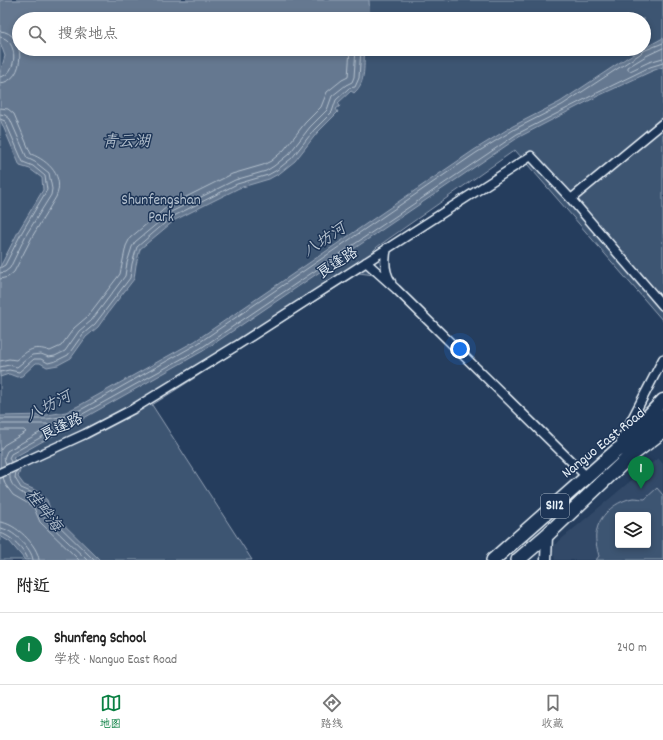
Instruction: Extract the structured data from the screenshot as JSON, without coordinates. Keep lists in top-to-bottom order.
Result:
{
  "streets": {
    "highway": ["Nanguo East Road", "S112"],
    "street": ["良逢路"]
  },
  "crossings": [
    ["Nanguo East Road", "S112"]
  ],
  "water": ["青云湖", "八坊河", "桂畔海"],
  "parks": ["Shunfengshan Park"],
  "page": {
    "search": "搜索地点",
    "pins": "1",
    "heading": "附近",
    "list": [
      {
        "mark": "1",
        "name": "Shunfeng School",
        "note": "学校 · Nanguo East Road",
        "value": "240 m"
      }
    ],
    "nav": ["地图", "路线", "收藏"]
  }
}
